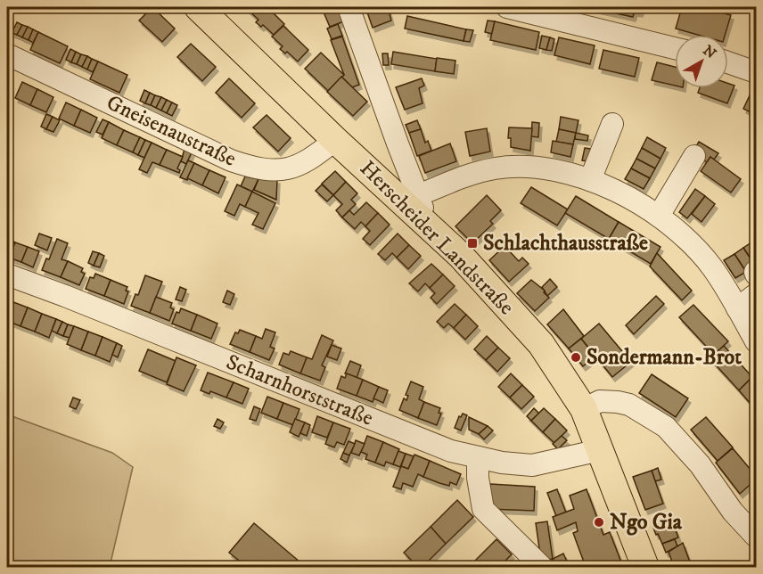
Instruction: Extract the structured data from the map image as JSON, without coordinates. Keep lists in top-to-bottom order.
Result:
{
  "streets": {
    "main road": ["Herscheider Landstraße"],
    "street": ["Gneisenaustraße", "Scharnhorststraße"]
  },
  "crossings": [
    ["Gneisenaustraße", "Herscheider Landstraße"],
    ["Herscheider Landstraße", "Scharnhorststraße"]
  ],
  "places": {
    "transit": ["Schlachthausstraße"],
    "other": ["Sondermann-Brot", "Ngo Gia"]
  },
  "north": "top right"
}
